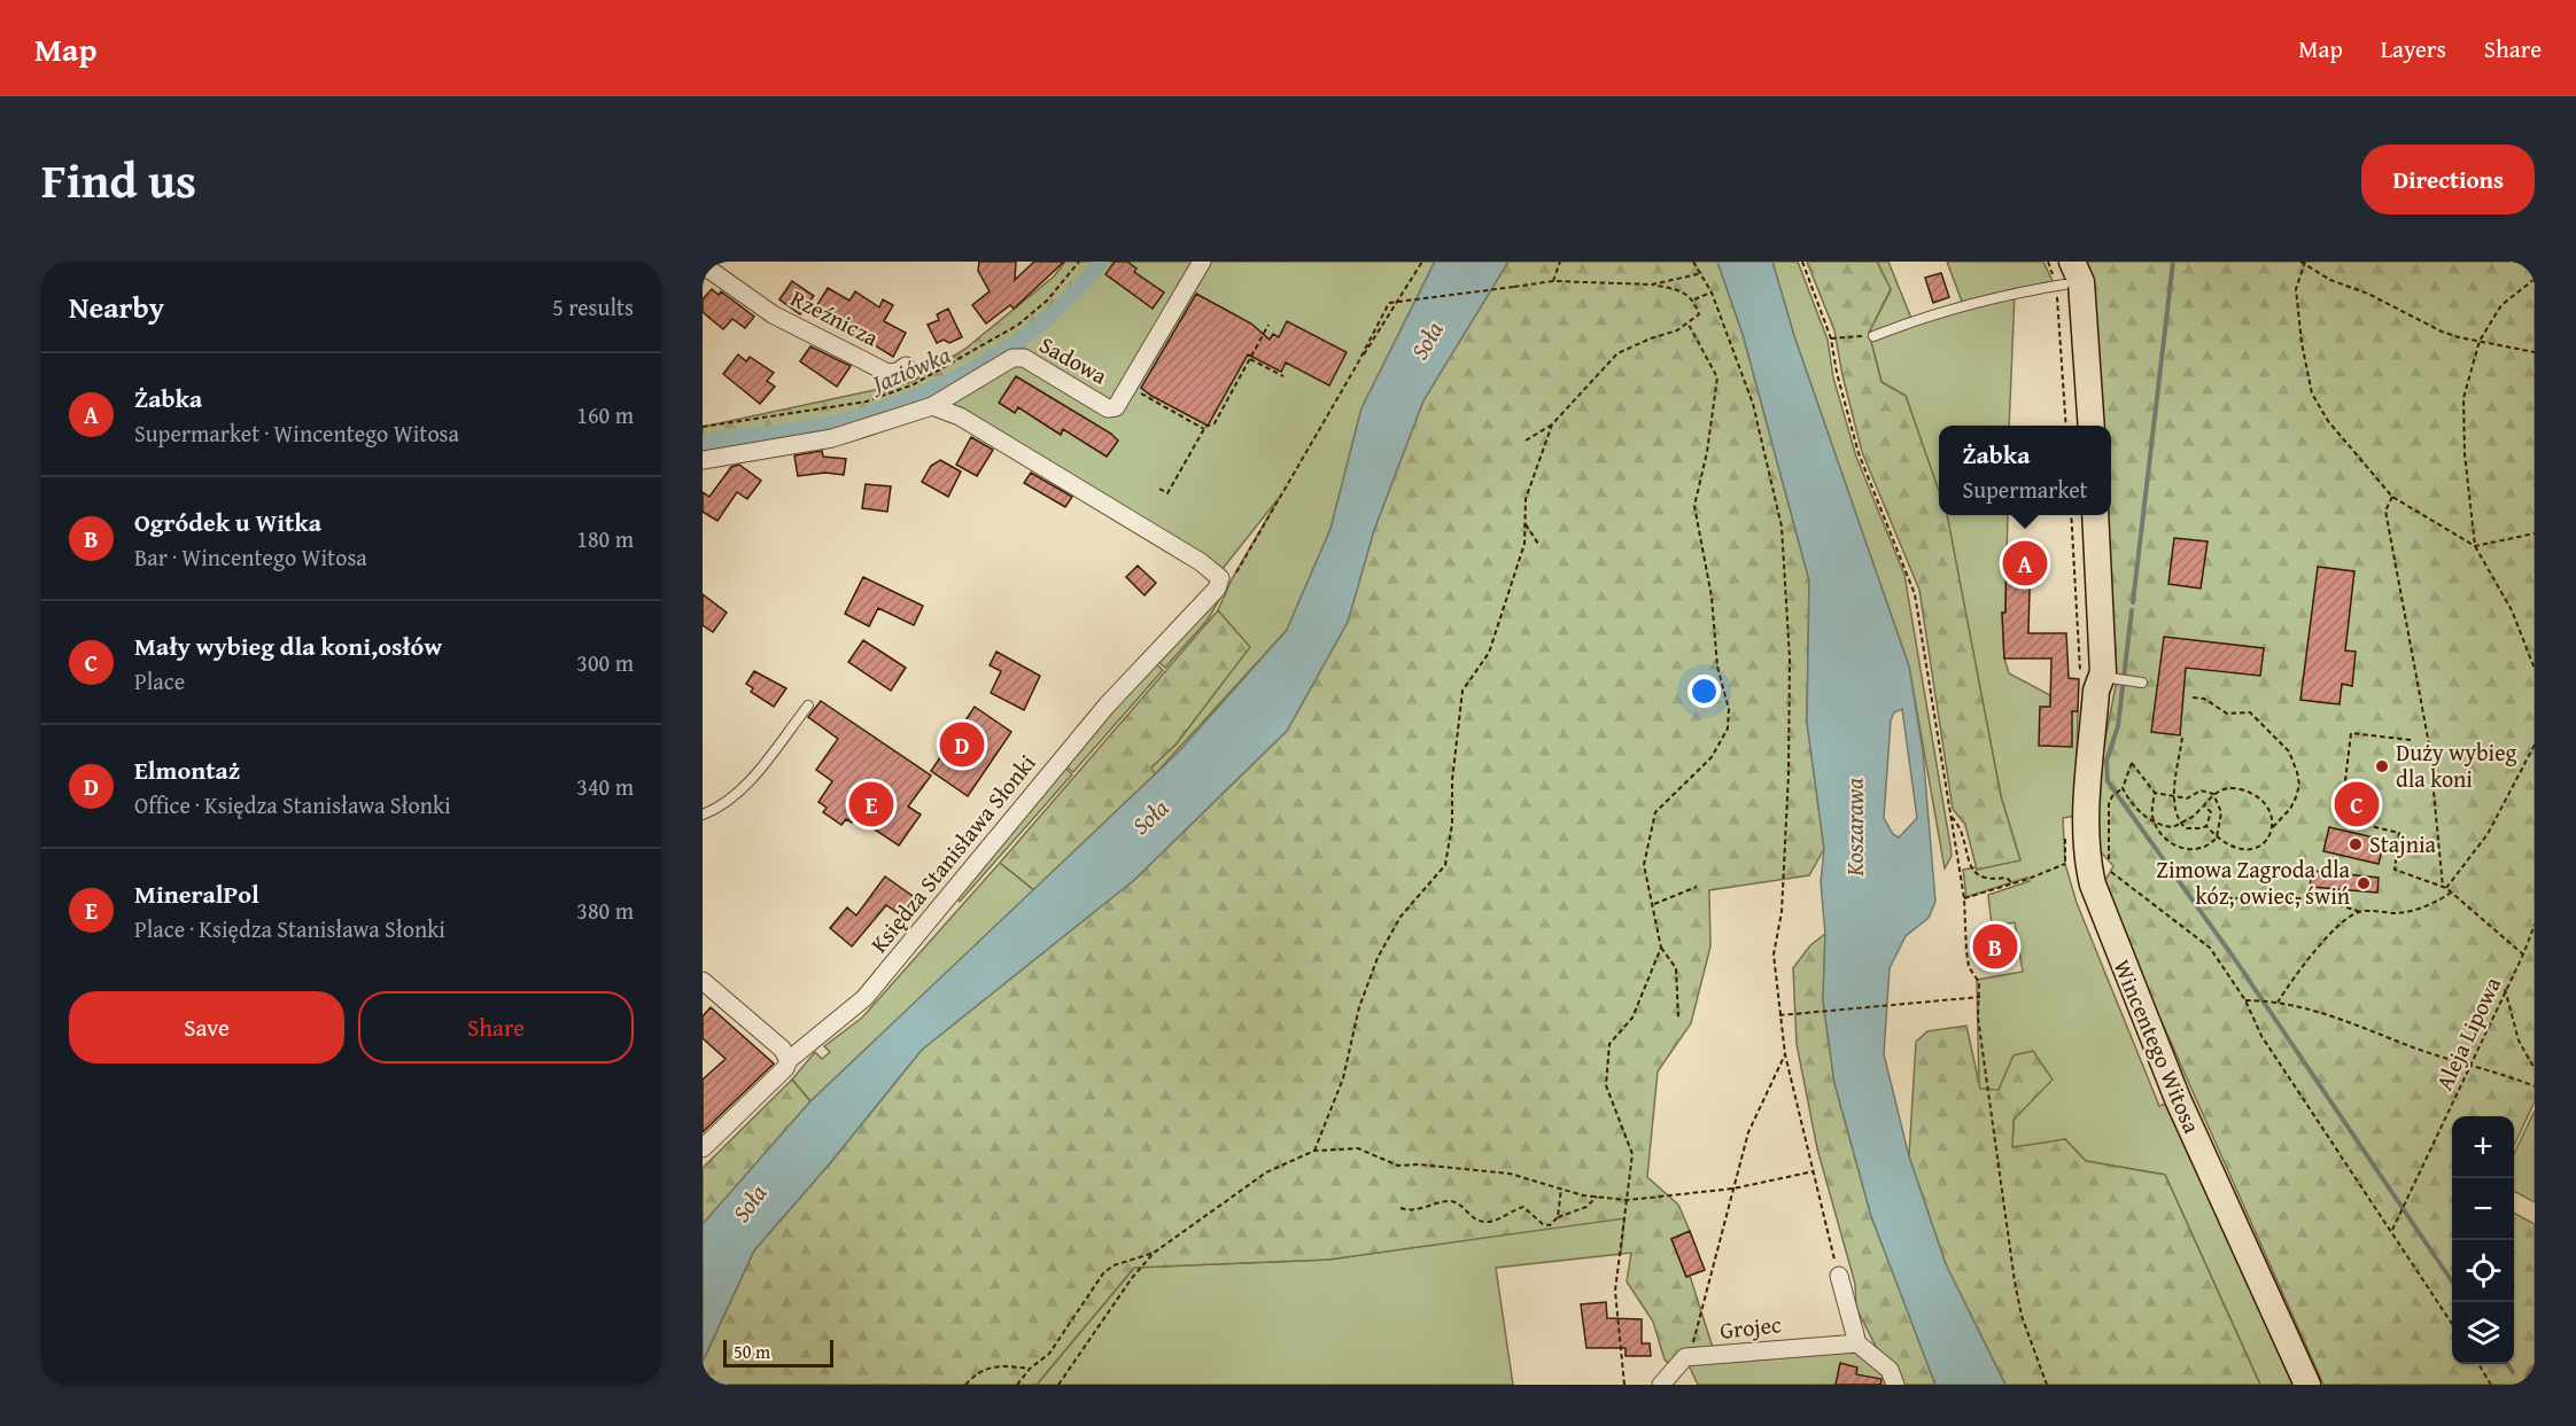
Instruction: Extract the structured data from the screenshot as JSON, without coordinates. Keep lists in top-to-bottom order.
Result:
{
  "streets": {
    "main road": ["Wincentego Witosa"],
    "street": [
      "Rzeźnicza",
      "Sadowa",
      "Księdza Stanisława Słonki",
      "Grojec"
    ],
    "path": ["Aleja Lipowa"]
  },
  "water": ["Soła", "Jaziówka", "Koszarawa"],
  "places": ["Duży wybieg dla koni", "Stajnia", "Zimowa Zagroda dla kóz, owiec, świń"],
  "scale_bar": "50 m",
  "page": {
    "header": "Map",
    "nav": ["Map", "Layers", "Share"],
    "title": "Find us",
    "buttons": [
      "Directions",
      ["Save", "Share"]
    ],
    "heading": ["Nearby", "5 results"],
    "list": [
      {
        "mark": "A",
        "name": "Żabka",
        "note": "Supermarket · Wincentego Witosa",
        "value": "160 m"
      },
      {
        "mark": "B",
        "name": "Ogródek u Witka",
        "note": "Bar · Wincentego Witosa",
        "value": "180 m"
      },
      {
        "mark": "C",
        "name": "Mały wybieg dla koni,osłów",
        "note": "Place",
        "value": "300 m"
      },
      {
        "mark": "D",
        "name": "Elmontaż",
        "note": "Office · Księdza Stanisława Słonki",
        "value": "340 m"
      },
      {
        "mark": "E",
        "name": "MineralPol",
        "note": "Place · Księdza Stanisława Słonki",
        "value": "380 m"
      }
    ],
    "popup": ["Żabka", "Supermarket"],
    "pins": [
      "A",
      "D",
      "C",
      "E",
      "B"
    ],
    "map_buttons": ["+", "−"],
    "scale": "50 m"
  }
}
